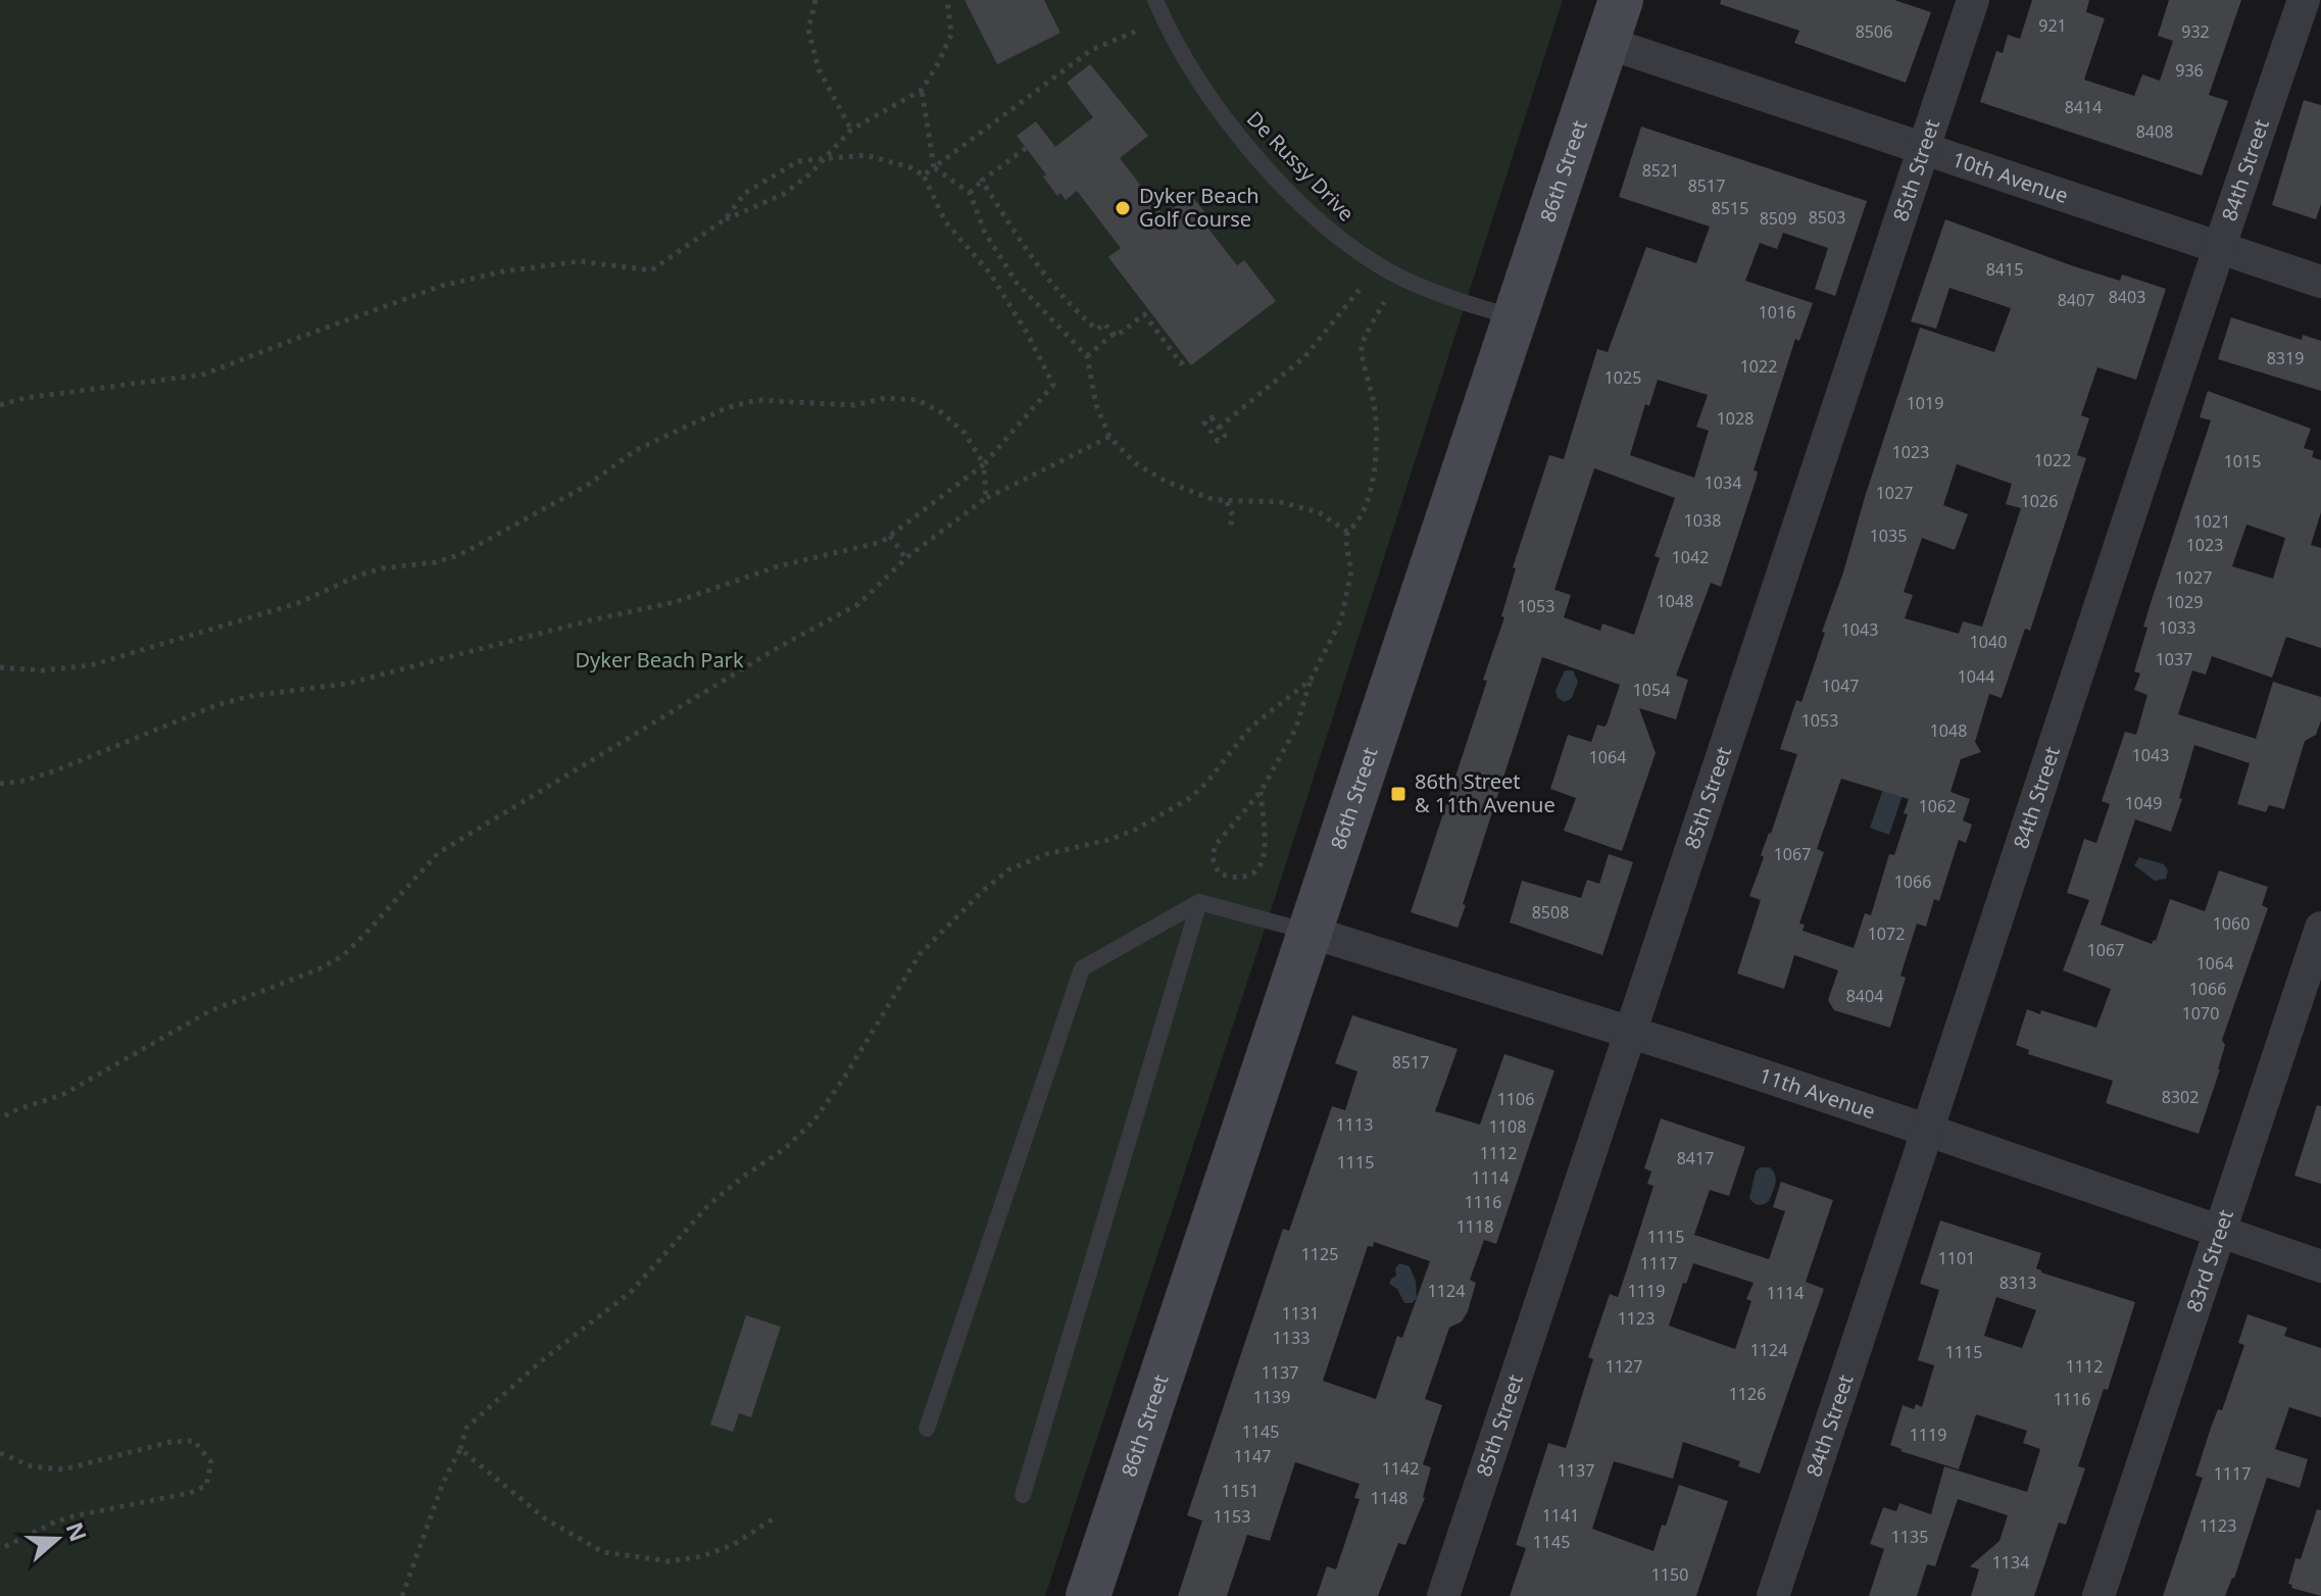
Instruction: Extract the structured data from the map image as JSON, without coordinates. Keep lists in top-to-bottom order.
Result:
{
  "streets": {
    "main road": ["86th Street"],
    "street": [
      "85th Street",
      "84th Street",
      "10th Avenue",
      "11th Avenue",
      "83rd Street"
    ],
    "lane": ["De Russy Drive"]
  },
  "crossings": [
    ["De Russy Drive", "86th Street"],
    ["86th Street", "10th Avenue"],
    ["86th Street", "11th Avenue"],
    ["85th Street", "10th Avenue"],
    ["85th Street", "11th Avenue"],
    ["84th Street", "10th Avenue"],
    ["84th Street", "11th Avenue"],
    ["11th Avenue", "83rd Street"]
  ],
  "parks": ["Dyker Beach Park"],
  "places": {
    "other": ["Dyker Beach Golf Course"],
    "transit": ["86th Street & 11th Avenue"]
  },
  "house_numbers": [
    "921",
    "8506",
    "932",
    "936",
    "8414",
    "8408",
    "8521",
    "8517",
    "8515",
    "8503",
    "8509",
    "8415",
    "8403",
    "8407",
    "1016",
    "8319",
    "1022",
    "1025",
    "1019",
    "1028",
    "1023",
    "1022",
    "1015",
    "1034",
    "1027",
    "1026",
    "1038",
    "1021",
    "1035",
    "1023",
    "1042",
    "1027",
    "1048",
    "1029",
    "1053",
    "1033",
    "1043",
    "1040",
    "1037",
    "1044",
    "1047",
    "1054",
    "1053",
    "1048",
    "1043",
    "1064",
    "1049",
    "1062",
    "1067",
    "1066",
    "8508",
    "1060",
    "1072",
    "1067",
    "1064",
    "1066",
    "8404",
    "1070",
    "8517",
    "8302",
    "1106",
    "1113",
    "1108",
    "1112",
    "8417",
    "1115",
    "1114",
    "1116",
    "1118",
    "1115",
    "1125",
    "1101",
    "1117",
    "8313",
    "1124",
    "1119",
    "1114",
    "1131",
    "1123",
    "1133",
    "1124",
    "1115",
    "1127",
    "1112",
    "1137",
    "1126",
    "1139",
    "1116",
    "1145",
    "1119",
    "1147",
    "1142",
    "1137",
    "1117",
    "1151",
    "1148",
    "1141",
    "1153",
    "1123",
    "1135",
    "1145",
    "1134",
    "1150"
  ],
  "north": "right"
}
